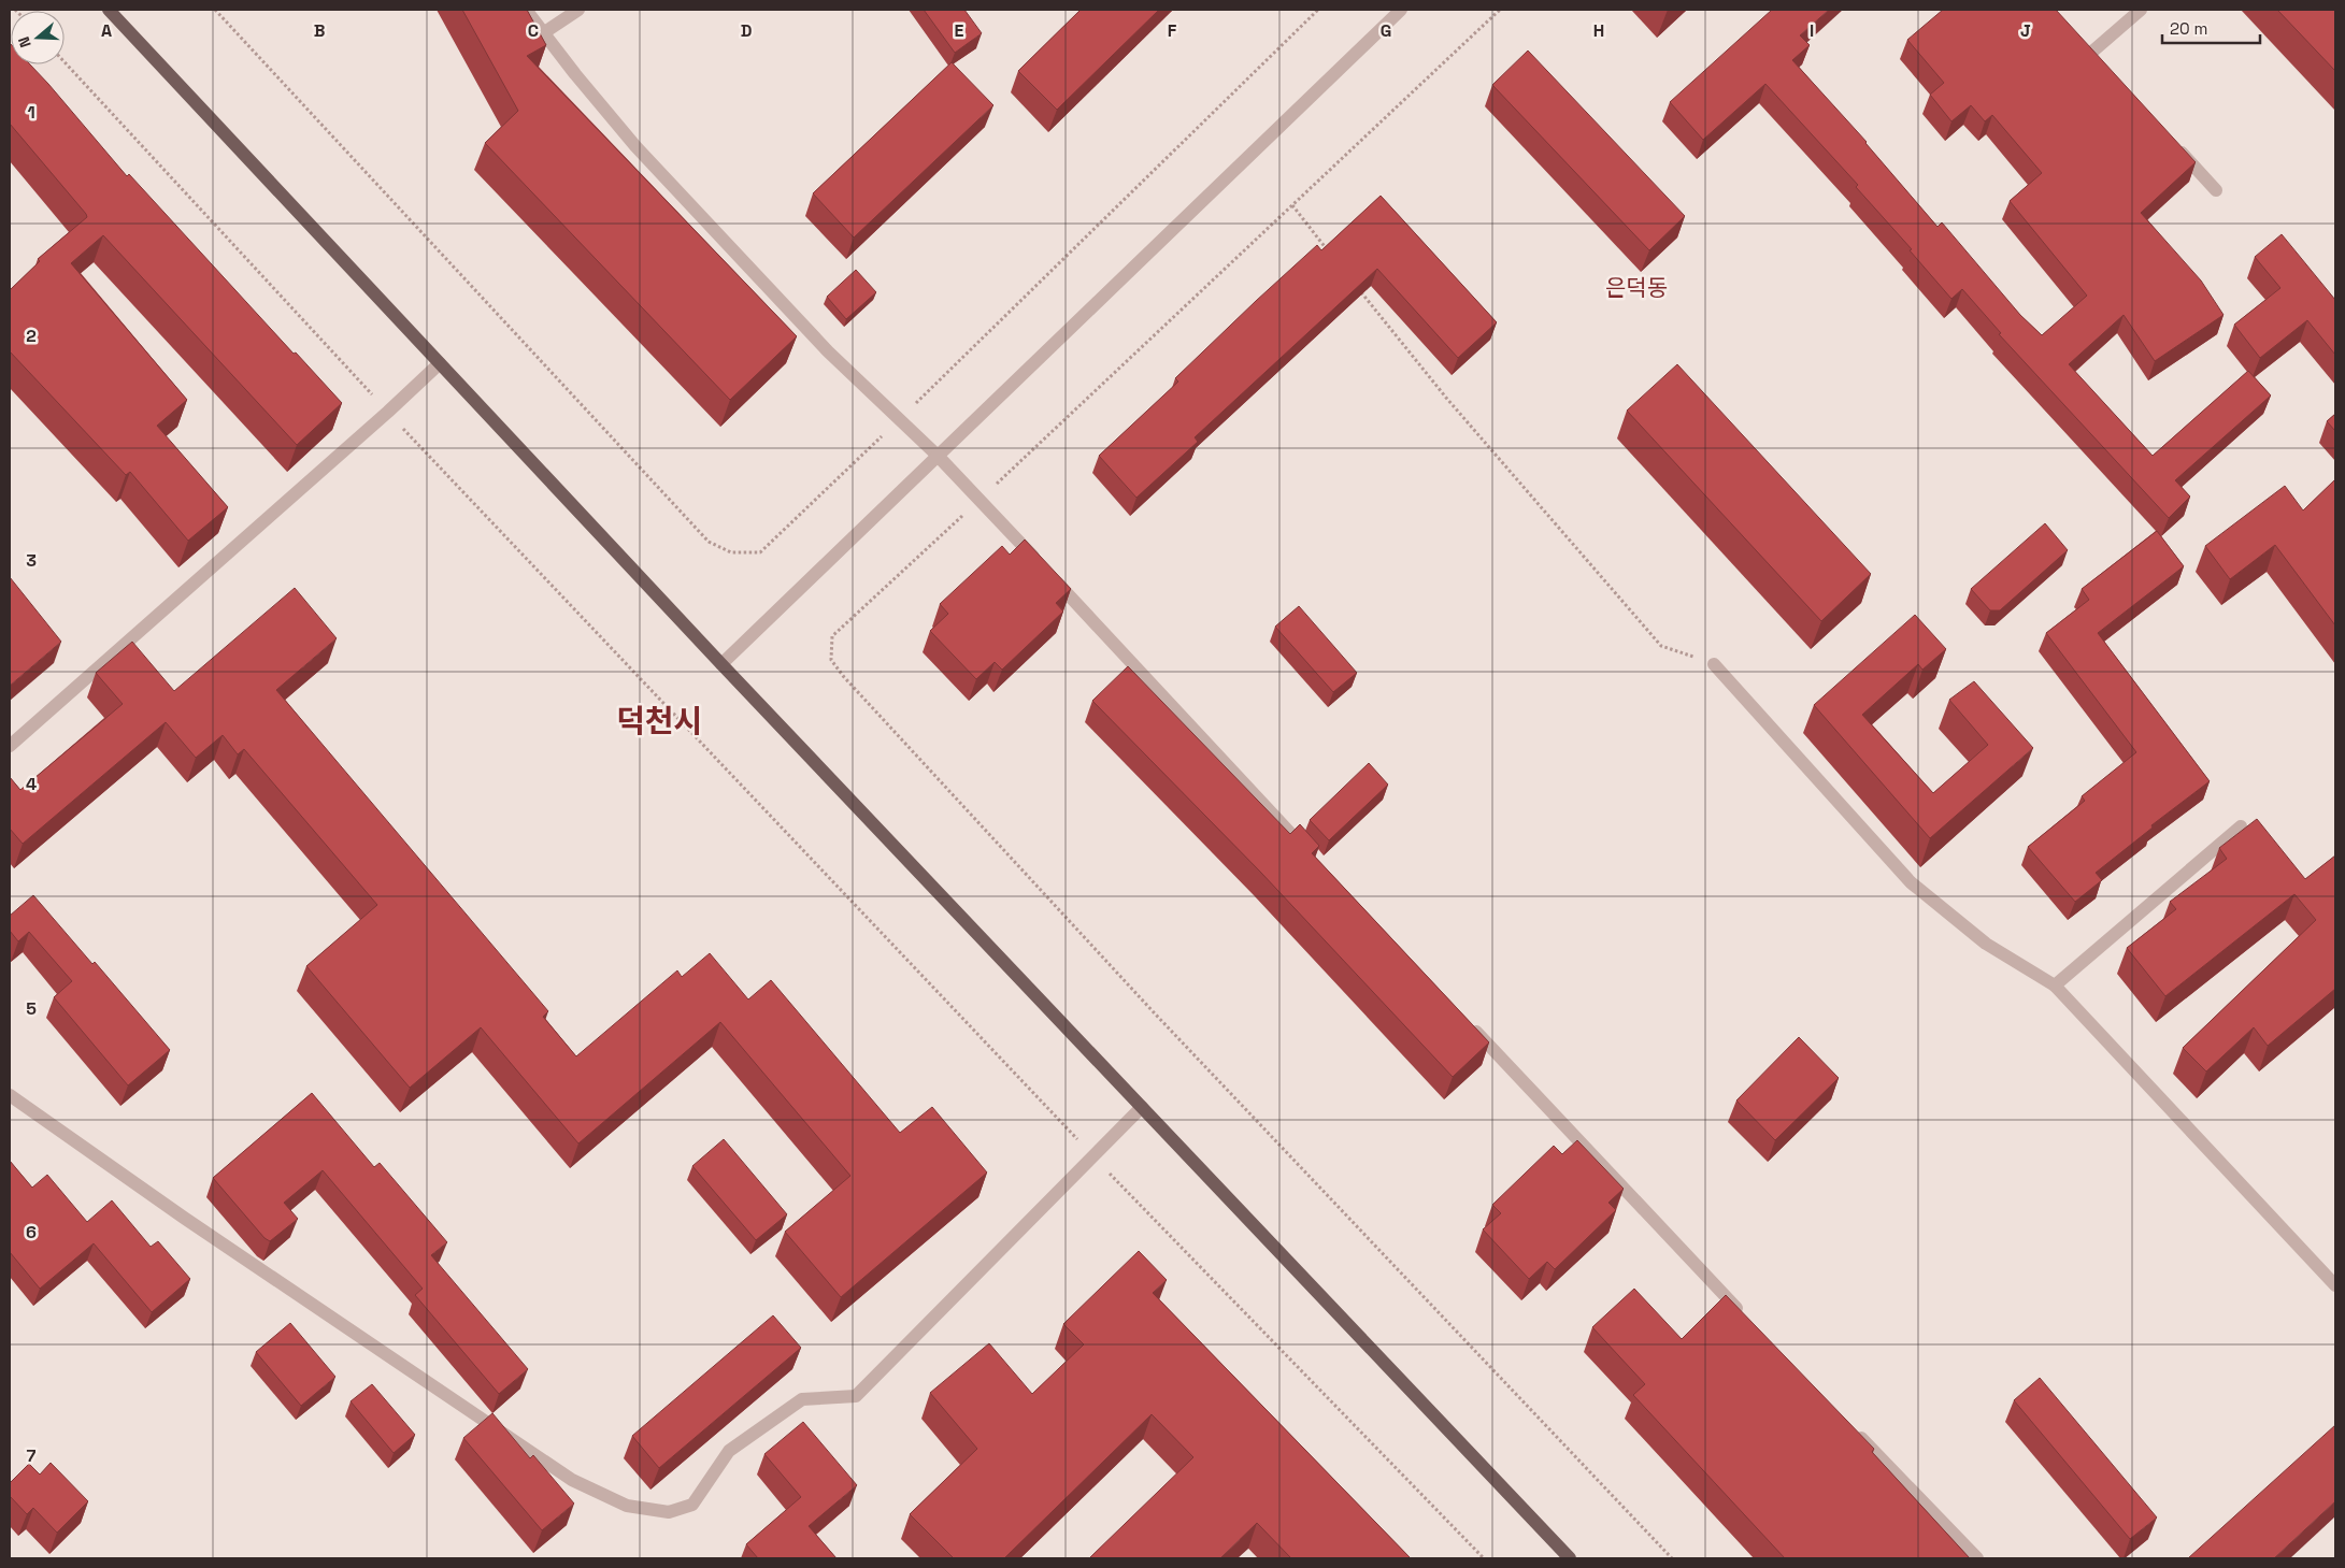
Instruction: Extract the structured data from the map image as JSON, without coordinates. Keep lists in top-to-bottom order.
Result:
{
  "districts": ["은덕동", "덕천시"],
  "scale_bar": "20 m",
  "north": "left",
  "grid": {
    "columns": [
      "A",
      "B",
      "C",
      "D",
      "E",
      "F",
      "G",
      "H",
      "I",
      "J"
    ],
    "rows": [
      "1",
      "2",
      "3",
      "4",
      "5",
      "6",
      "7"
    ]
  }
}
